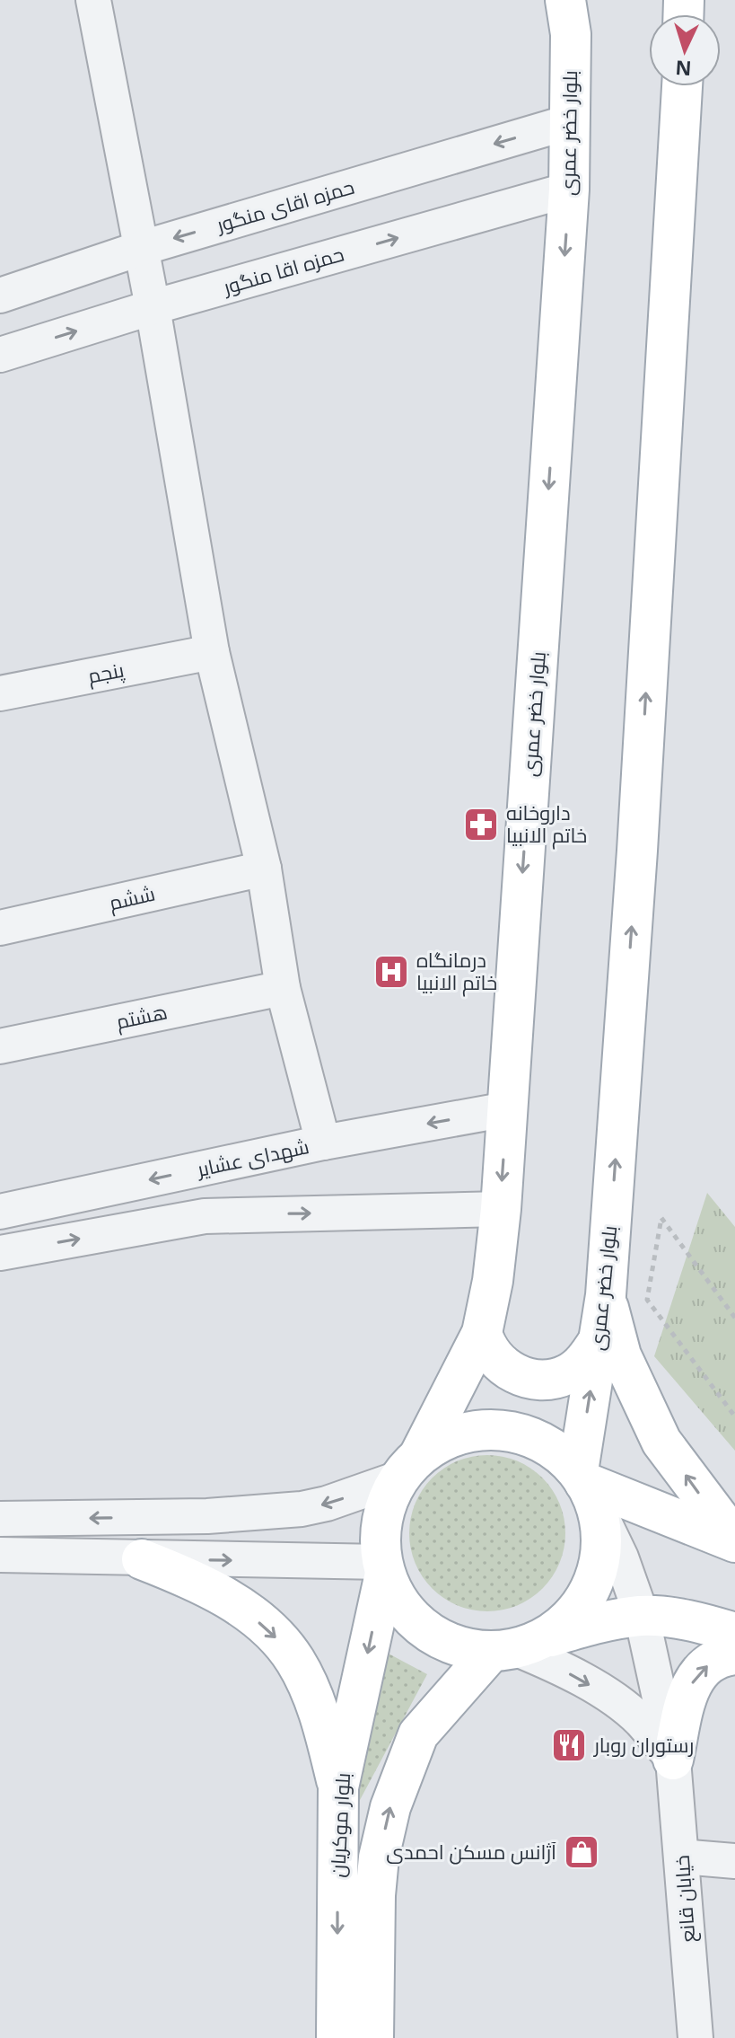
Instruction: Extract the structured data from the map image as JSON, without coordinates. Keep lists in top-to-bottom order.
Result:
{
  "streets": {
    "main road": ["بلوار خضر عمری", "بلوار موکریان"],
    "street": [
      "حمزه اقای منگور",
      "حمزه اقا منگور",
      "پنجم",
      "ششم",
      "هشتم",
      "شهدای عشایر",
      "خیابان قانع"
    ]
  },
  "crossings": [
    ["بلوار خضر عمری", "حمزه اقای منگور"],
    ["بلوار خضر عمری", "حمزه اقا منگور"],
    ["بلوار خضر عمری", "شهدای عشایر"],
    ["بلوار خضر عمری", "بلوار موکریان"],
    ["بلوار خضر عمری", "خیابان قانع"],
    ["بلوار موکریان", "خیابان قانع"]
  ],
  "one_way": ["حمزه اقای منگور", "حمزه اقا منگور"],
  "places": {
    "pharmacy": ["داروخانه خاتم الانبیا"],
    "hospital": ["درمانگاه خاتم الانبیا"],
    "restaurant": ["رستوران روبار"],
    "shop": ["آژانس مسکن احمدی"]
  },
  "north": "bottom"
}
